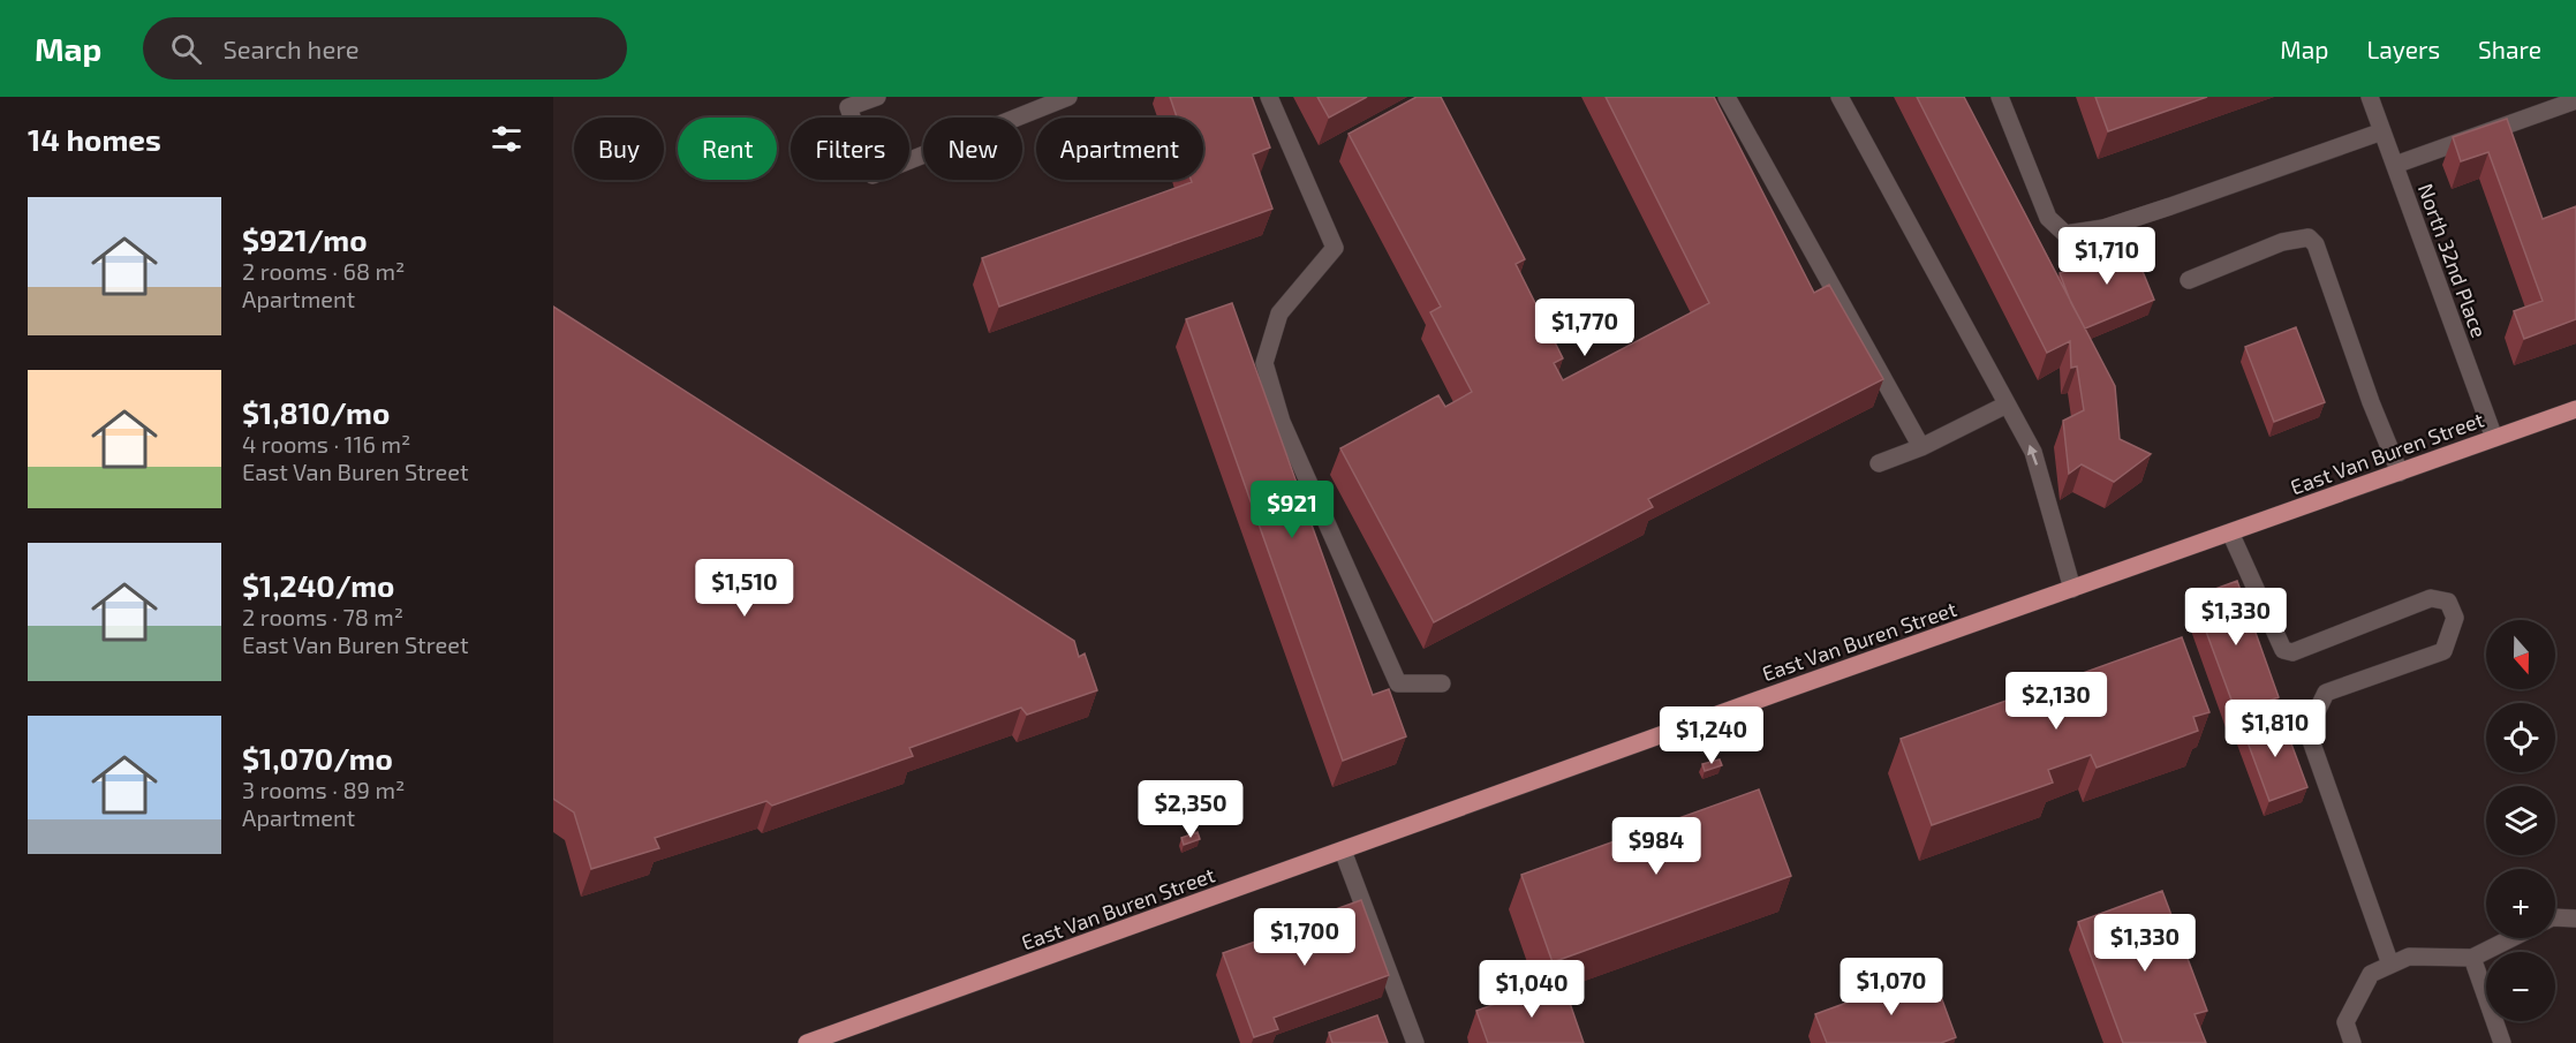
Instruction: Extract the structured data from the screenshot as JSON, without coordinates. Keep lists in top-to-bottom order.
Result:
{
  "streets": {
    "main road": ["East Van Buren Street"],
    "street": ["North 32nd Place"]
  },
  "crossings": [
    ["North 32nd Place", "East Van Buren Street"]
  ],
  "north": "bottom",
  "page": {
    "header": "Map",
    "search": "Search here",
    "nav": ["Map", "Layers", "Share"],
    "heading": "14 homes",
    "chip": [
      "Buy",
      "Rent",
      "Filters",
      "New",
      "Apartment"
    ],
    "list": [
      {
        "name": "$921/mo",
        "note": "2 rooms · 68 m² · Apartment"
      },
      {
        "name": "$1,810/mo",
        "note": "4 rooms · 116 m² · East Van Buren Street"
      },
      {
        "name": "$1,240/mo",
        "note": "2 rooms · 78 m² · East Van Buren Street"
      },
      {
        "name": "$1,070/mo",
        "note": "3 rooms · 89 m² · Apartment"
      }
    ],
    "price": [
      "$1,710",
      "$1,770",
      "$921",
      "$1,510",
      "$1,330",
      "$2,130",
      "$1,810",
      "$1,240",
      "$2,350",
      "$984",
      "$1,700",
      "$1,330",
      "$1,070",
      "$1,040"
    ],
    "map_buttons": ["+", "−"]
  }
}
